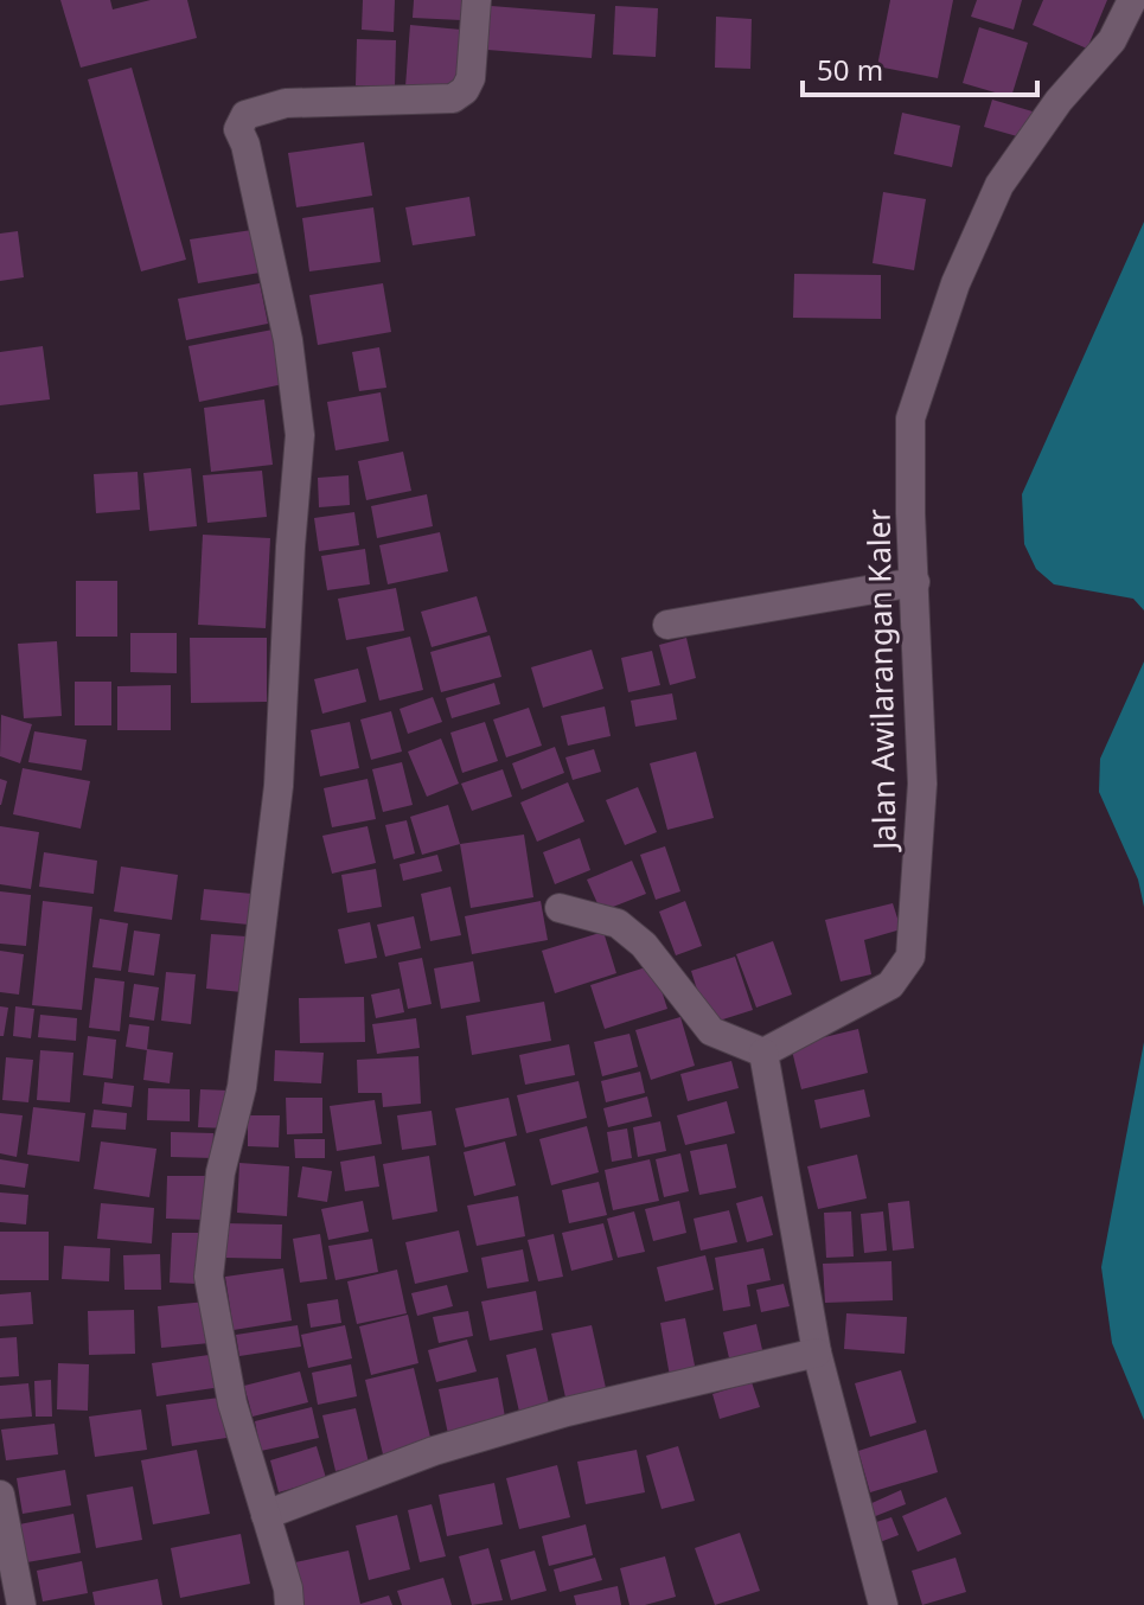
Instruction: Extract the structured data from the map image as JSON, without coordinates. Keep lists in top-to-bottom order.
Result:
{
  "streets": {
    "street": ["Jalan Awilarangan Kaler"]
  },
  "scale_bar": "50 m"
}
